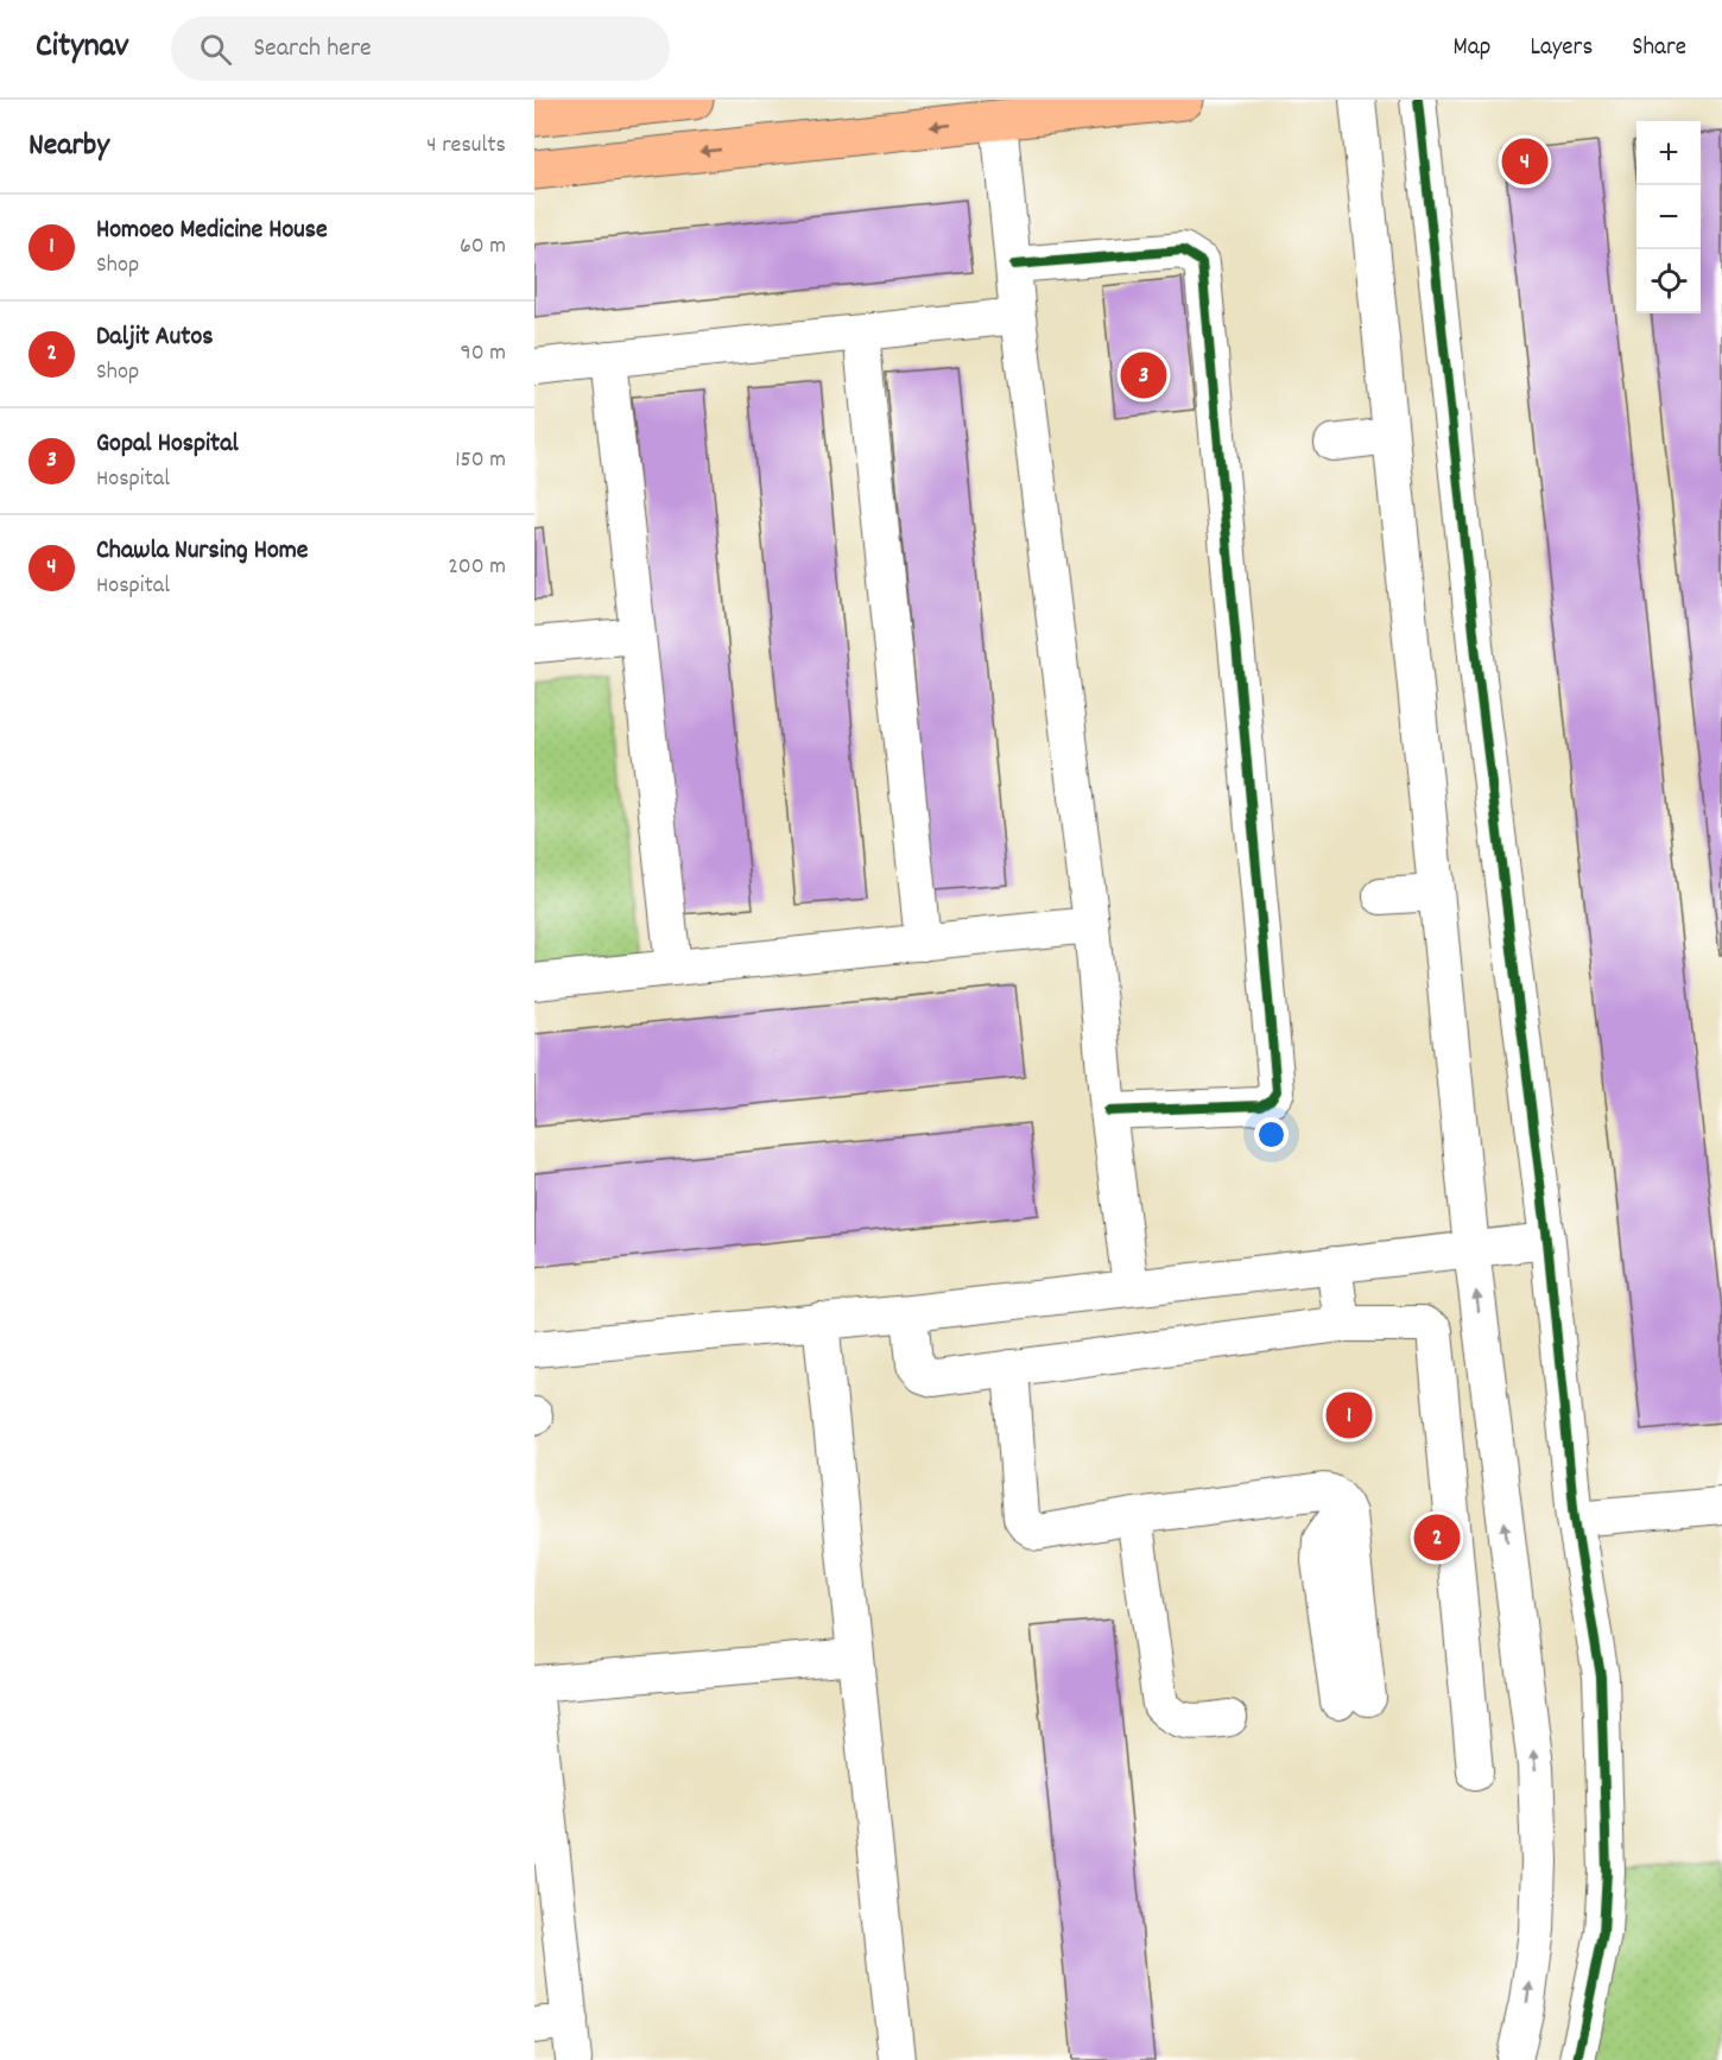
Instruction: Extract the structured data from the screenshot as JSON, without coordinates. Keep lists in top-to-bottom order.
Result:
{
  "page": {
    "header": "Citynav",
    "search": "Search here",
    "nav": ["Map", "Layers", "Share"],
    "heading": ["Nearby", "4 results"],
    "map_buttons": ["+", "−"],
    "pins": [
      "4",
      "3",
      "1",
      "2"
    ],
    "list": [
      {
        "mark": "1",
        "name": "Homoeo Medicine House",
        "note": "Shop",
        "value": "60 m"
      },
      {
        "mark": "2",
        "name": "Daljit Autos",
        "note": "Shop",
        "value": "90 m"
      },
      {
        "mark": "3",
        "name": "Gopal Hospital",
        "note": "Hospital",
        "value": "150 m"
      },
      {
        "mark": "4",
        "name": "Chawla Nursing Home",
        "note": "Hospital",
        "value": "200 m"
      }
    ]
  }
}
